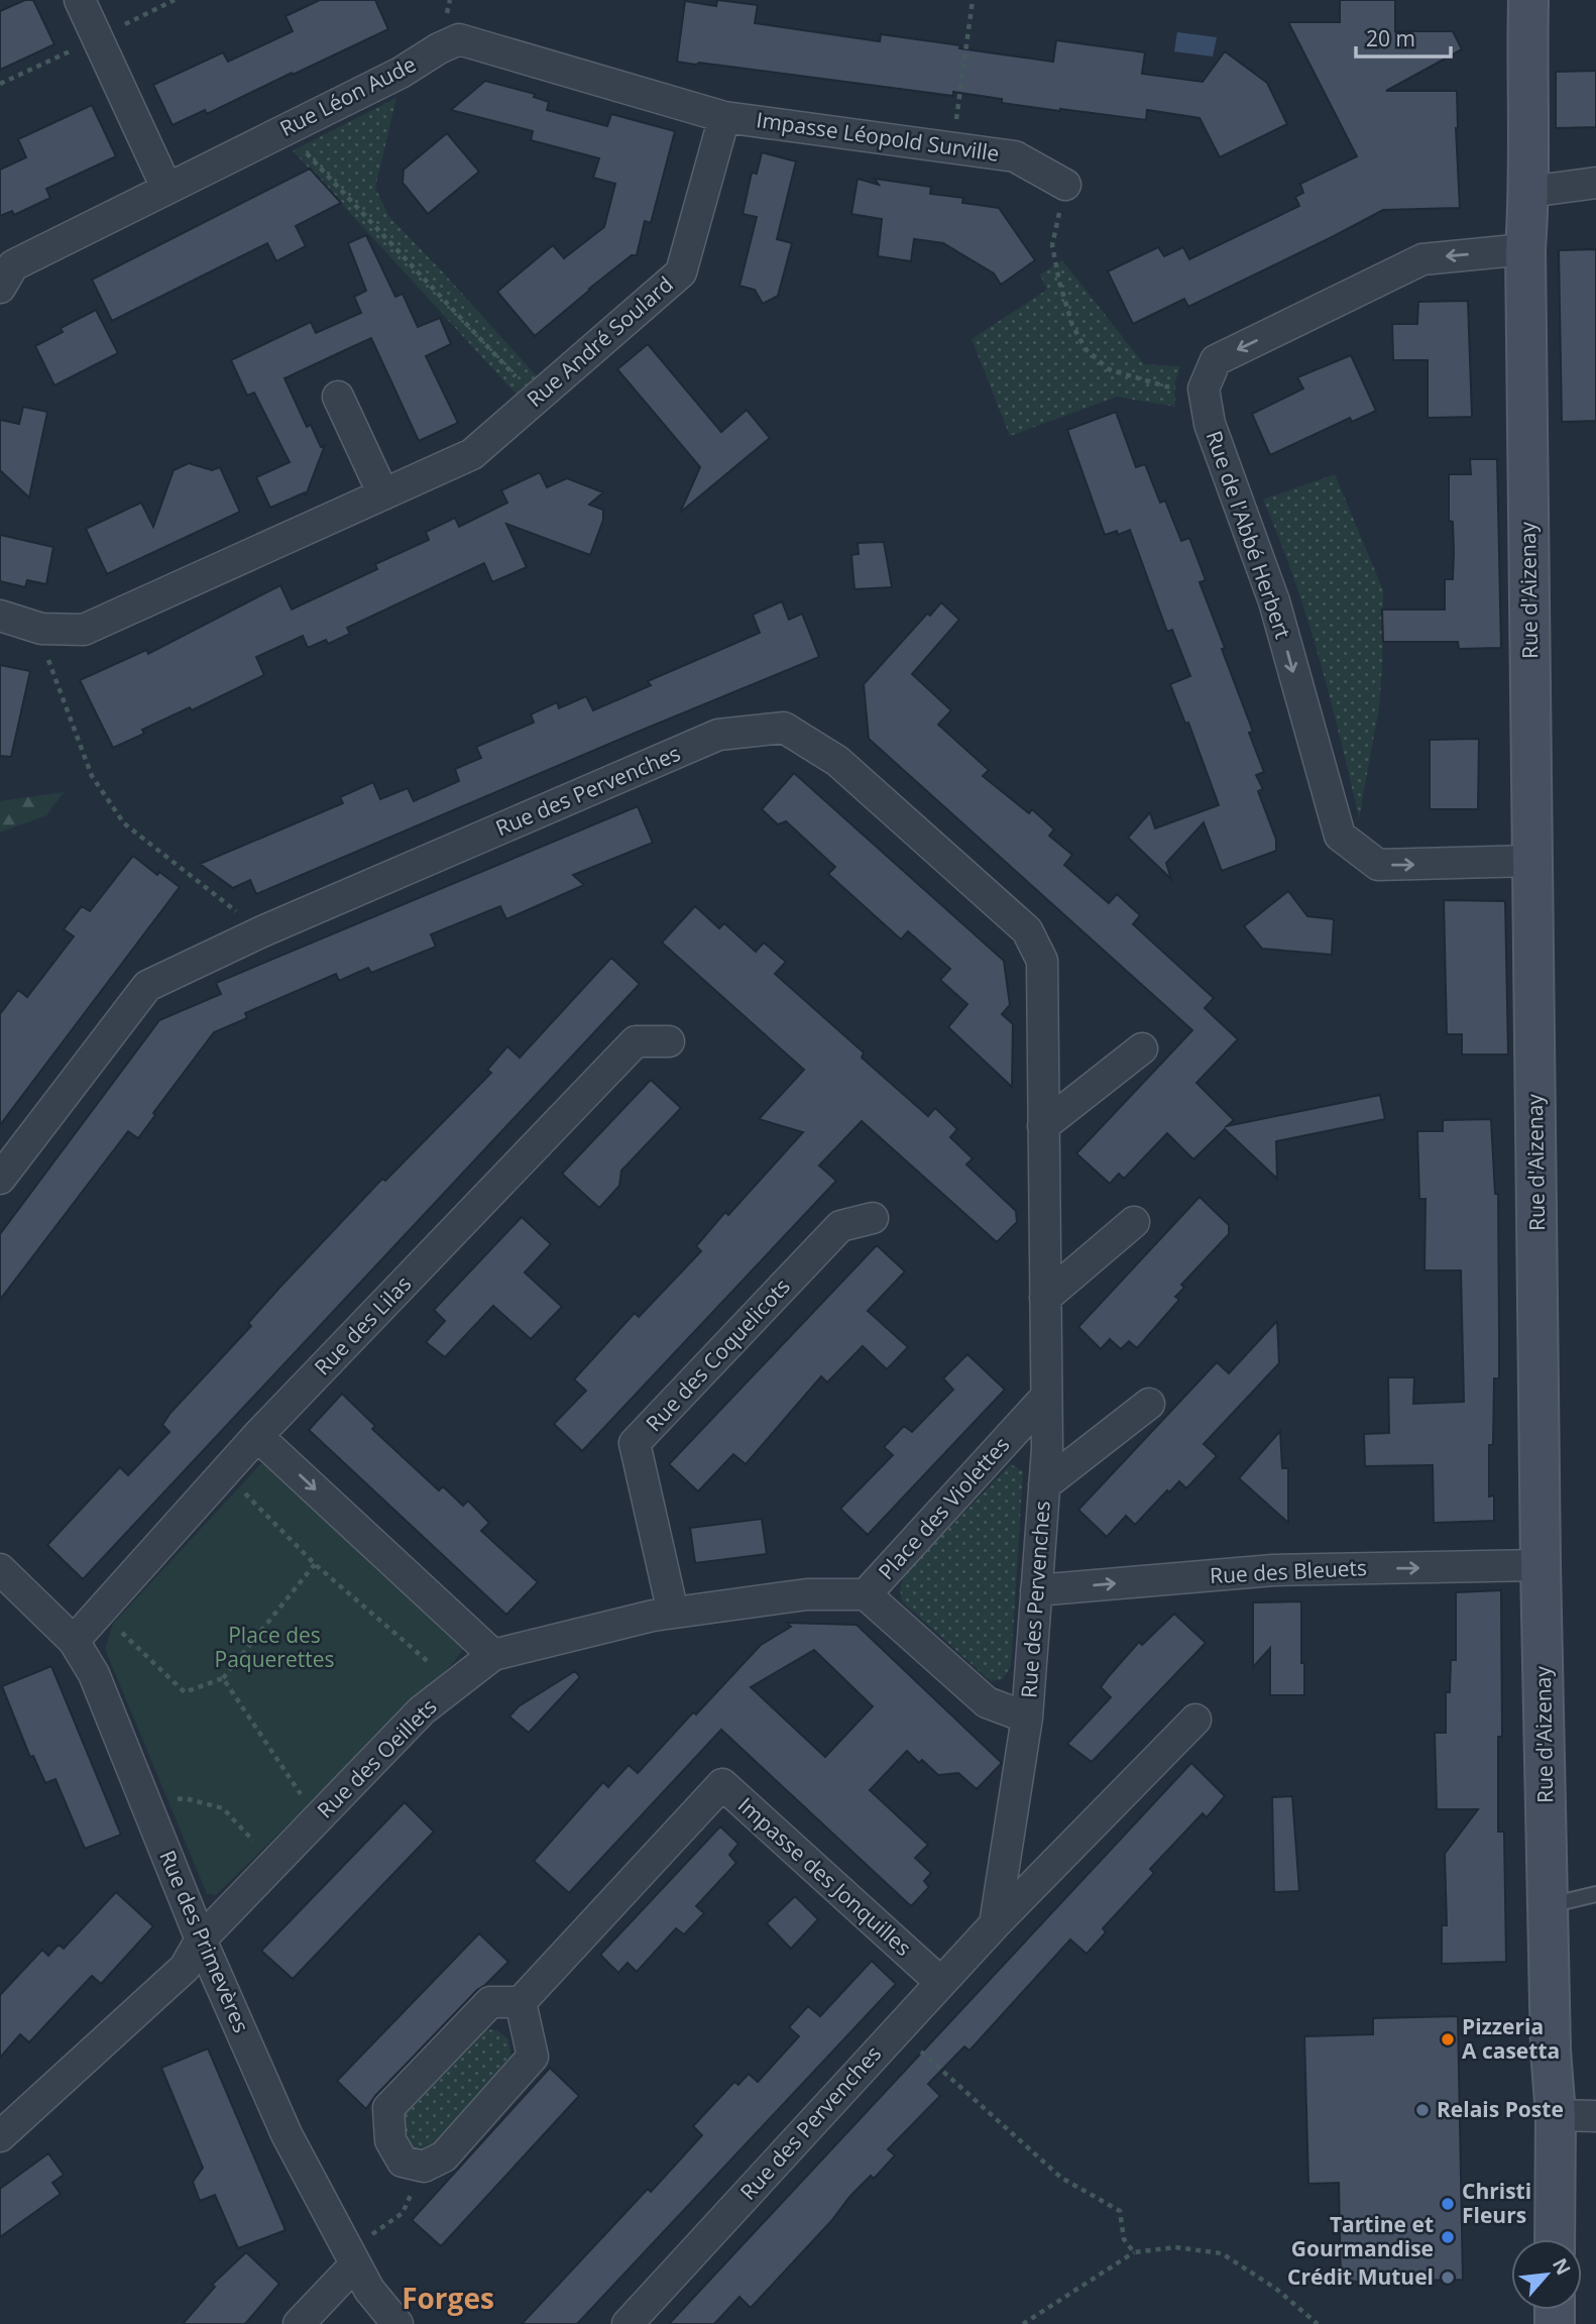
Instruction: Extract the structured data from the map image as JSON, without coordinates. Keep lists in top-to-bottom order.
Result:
{
  "streets": {
    "main road": ["Rue d'Aizenay"],
    "street": [
      "Rue Léon Aude",
      "Impasse Léopold Surville",
      "Rue André Soulard",
      "Rue de l'Abbé Herbert",
      "Rue des Pervenches",
      "Rue des Lilas",
      "Rue des Coquelicots",
      "Place des Violettes",
      "Rue des Bleuets",
      "Rue des Oeillets",
      "Impasse des Jonquilles",
      "Rue des Primevères"
    ]
  },
  "crossings": [
    ["Rue Léon Aude", "Impasse Léopold Surville"],
    ["Rue Léon Aude", "Rue André Soulard"],
    ["Impasse Léopold Surville", "Rue André Soulard"],
    ["Rue de l'Abbé Herbert", "Rue d'Aizenay"],
    ["Rue d'Aizenay", "Rue des Bleuets"],
    ["Rue des Pervenches", "Place des Violettes"],
    ["Rue des Pervenches", "Rue des Bleuets"],
    ["Rue des Pervenches", "Impasse des Jonquilles"],
    ["Rue des Lilas", "Rue des Primevères"],
    ["Rue des Coquelicots", "Rue des Oeillets"],
    ["Place des Violettes", "Rue des Oeillets"],
    ["Rue des Oeillets", "Rue des Primevères"]
  ],
  "one_way": ["Rue de l'Abbé Herbert", "Rue des Bleuets"],
  "districts": ["Forges"],
  "parks": ["Place des Paquerettes"],
  "places": [
    "Pizzeria A casetta",
    "Relais Poste",
    "Christi Fleurs",
    "Tartine et Gourmandise",
    "Crédit Mutuel"
  ],
  "scale_bar": "20 m",
  "north": "top right"
}
